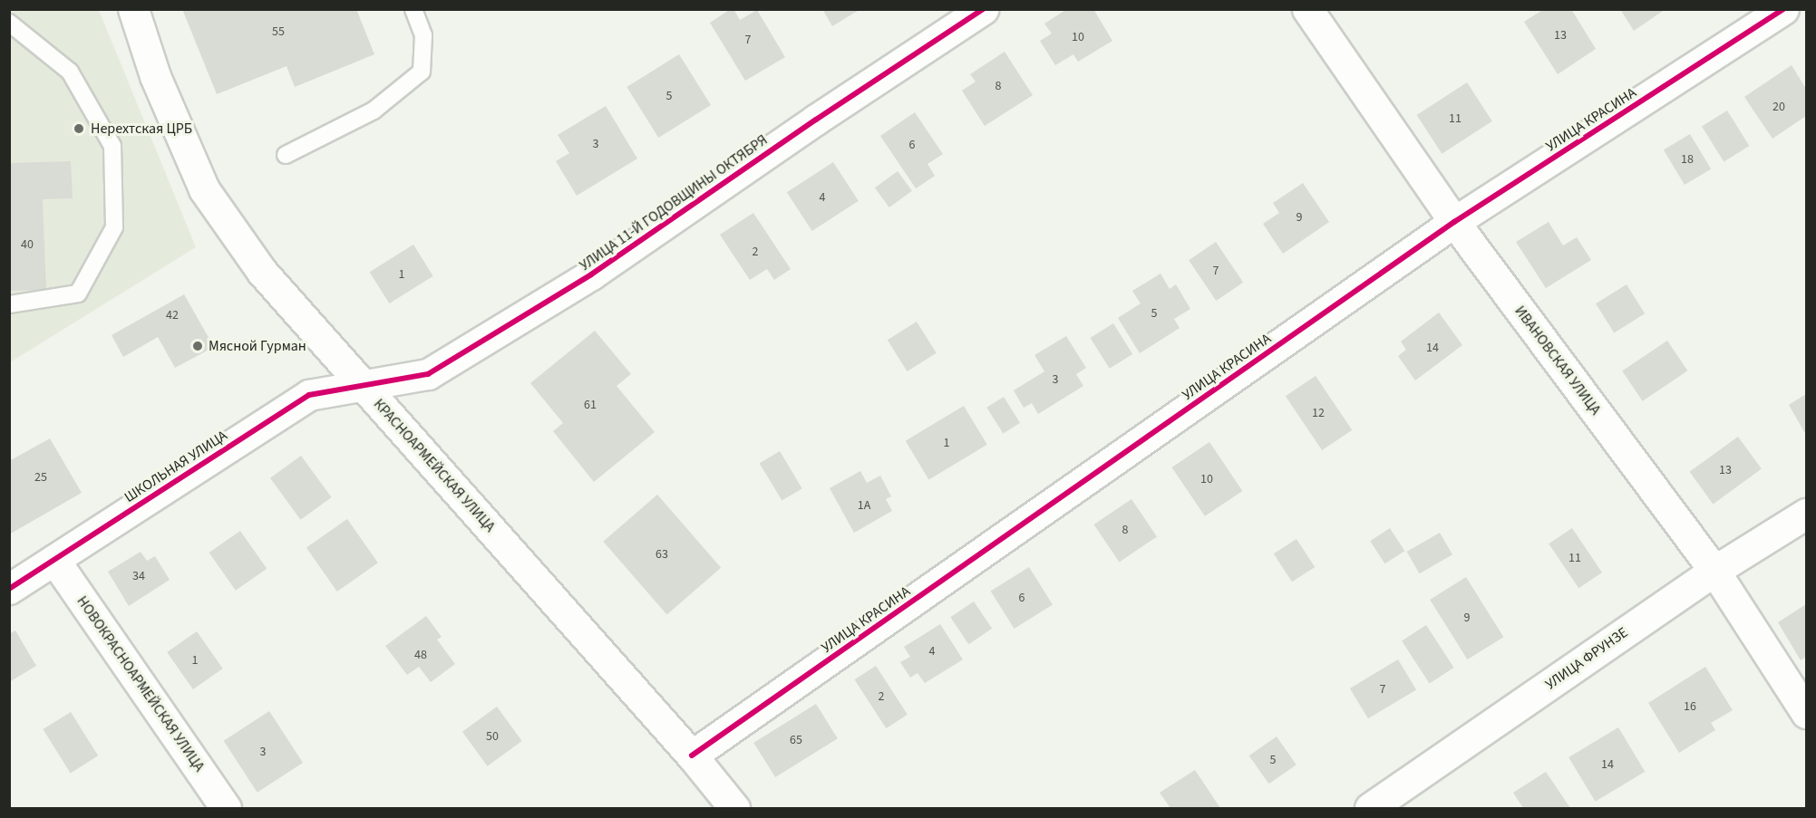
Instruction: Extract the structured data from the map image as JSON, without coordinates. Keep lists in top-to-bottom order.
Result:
{
  "streets": {
    "street": [
      "УЛИЦА КРАСИНА",
      "УЛИЦА 11-Й ГОДОВЩИНЫ ОКТЯБРЯ",
      "ИВАНОВСКАЯ УЛИЦА",
      "КРАСНОАРМЕЙСКАЯ УЛИЦА",
      "ШКОЛЬНАЯ УЛИЦА",
      "УЛИЦА ФРУНЗЕ",
      "НОВОКРАСНОАРМЕЙСКАЯ УЛИЦА"
    ]
  },
  "crossings": [
    ["УЛИЦА КРАСИНА", "ИВАНОВСКАЯ УЛИЦА"],
    ["УЛИЦА КРАСИНА", "КРАСНОАРМЕЙСКАЯ УЛИЦА"],
    ["УЛИЦА 11-Й ГОДОВЩИНЫ ОКТЯБРЯ", "КРАСНОАРМЕЙСКАЯ УЛИЦА"],
    ["УЛИЦА 11-Й ГОДОВЩИНЫ ОКТЯБРЯ", "ШКОЛЬНАЯ УЛИЦА"],
    ["ИВАНОВСКАЯ УЛИЦА", "УЛИЦА ФРУНЗЕ"],
    ["КРАСНОАРМЕЙСКАЯ УЛИЦА", "ШКОЛЬНАЯ УЛИЦА"],
    ["ШКОЛЬНАЯ УЛИЦА", "НОВОКРАСНОАРМЕЙСКАЯ УЛИЦА"]
  ],
  "places": ["Нерехтская ЦРБ", "Мясной Гурман"],
  "house_numbers": [
    "55",
    "13",
    "10",
    "7",
    "8",
    "5",
    "20",
    "11",
    "3",
    "6",
    "18",
    "4",
    "9",
    "40",
    "2",
    "7",
    "1",
    "5",
    "42",
    "14",
    "3",
    "61",
    "12",
    "1",
    "13",
    "25",
    "10",
    "1А",
    "8",
    "63",
    "11",
    "34",
    "6",
    "9",
    "4",
    "48",
    "1",
    "7",
    "2",
    "16",
    "50",
    "65",
    "3",
    "5",
    "14"
  ]
}
